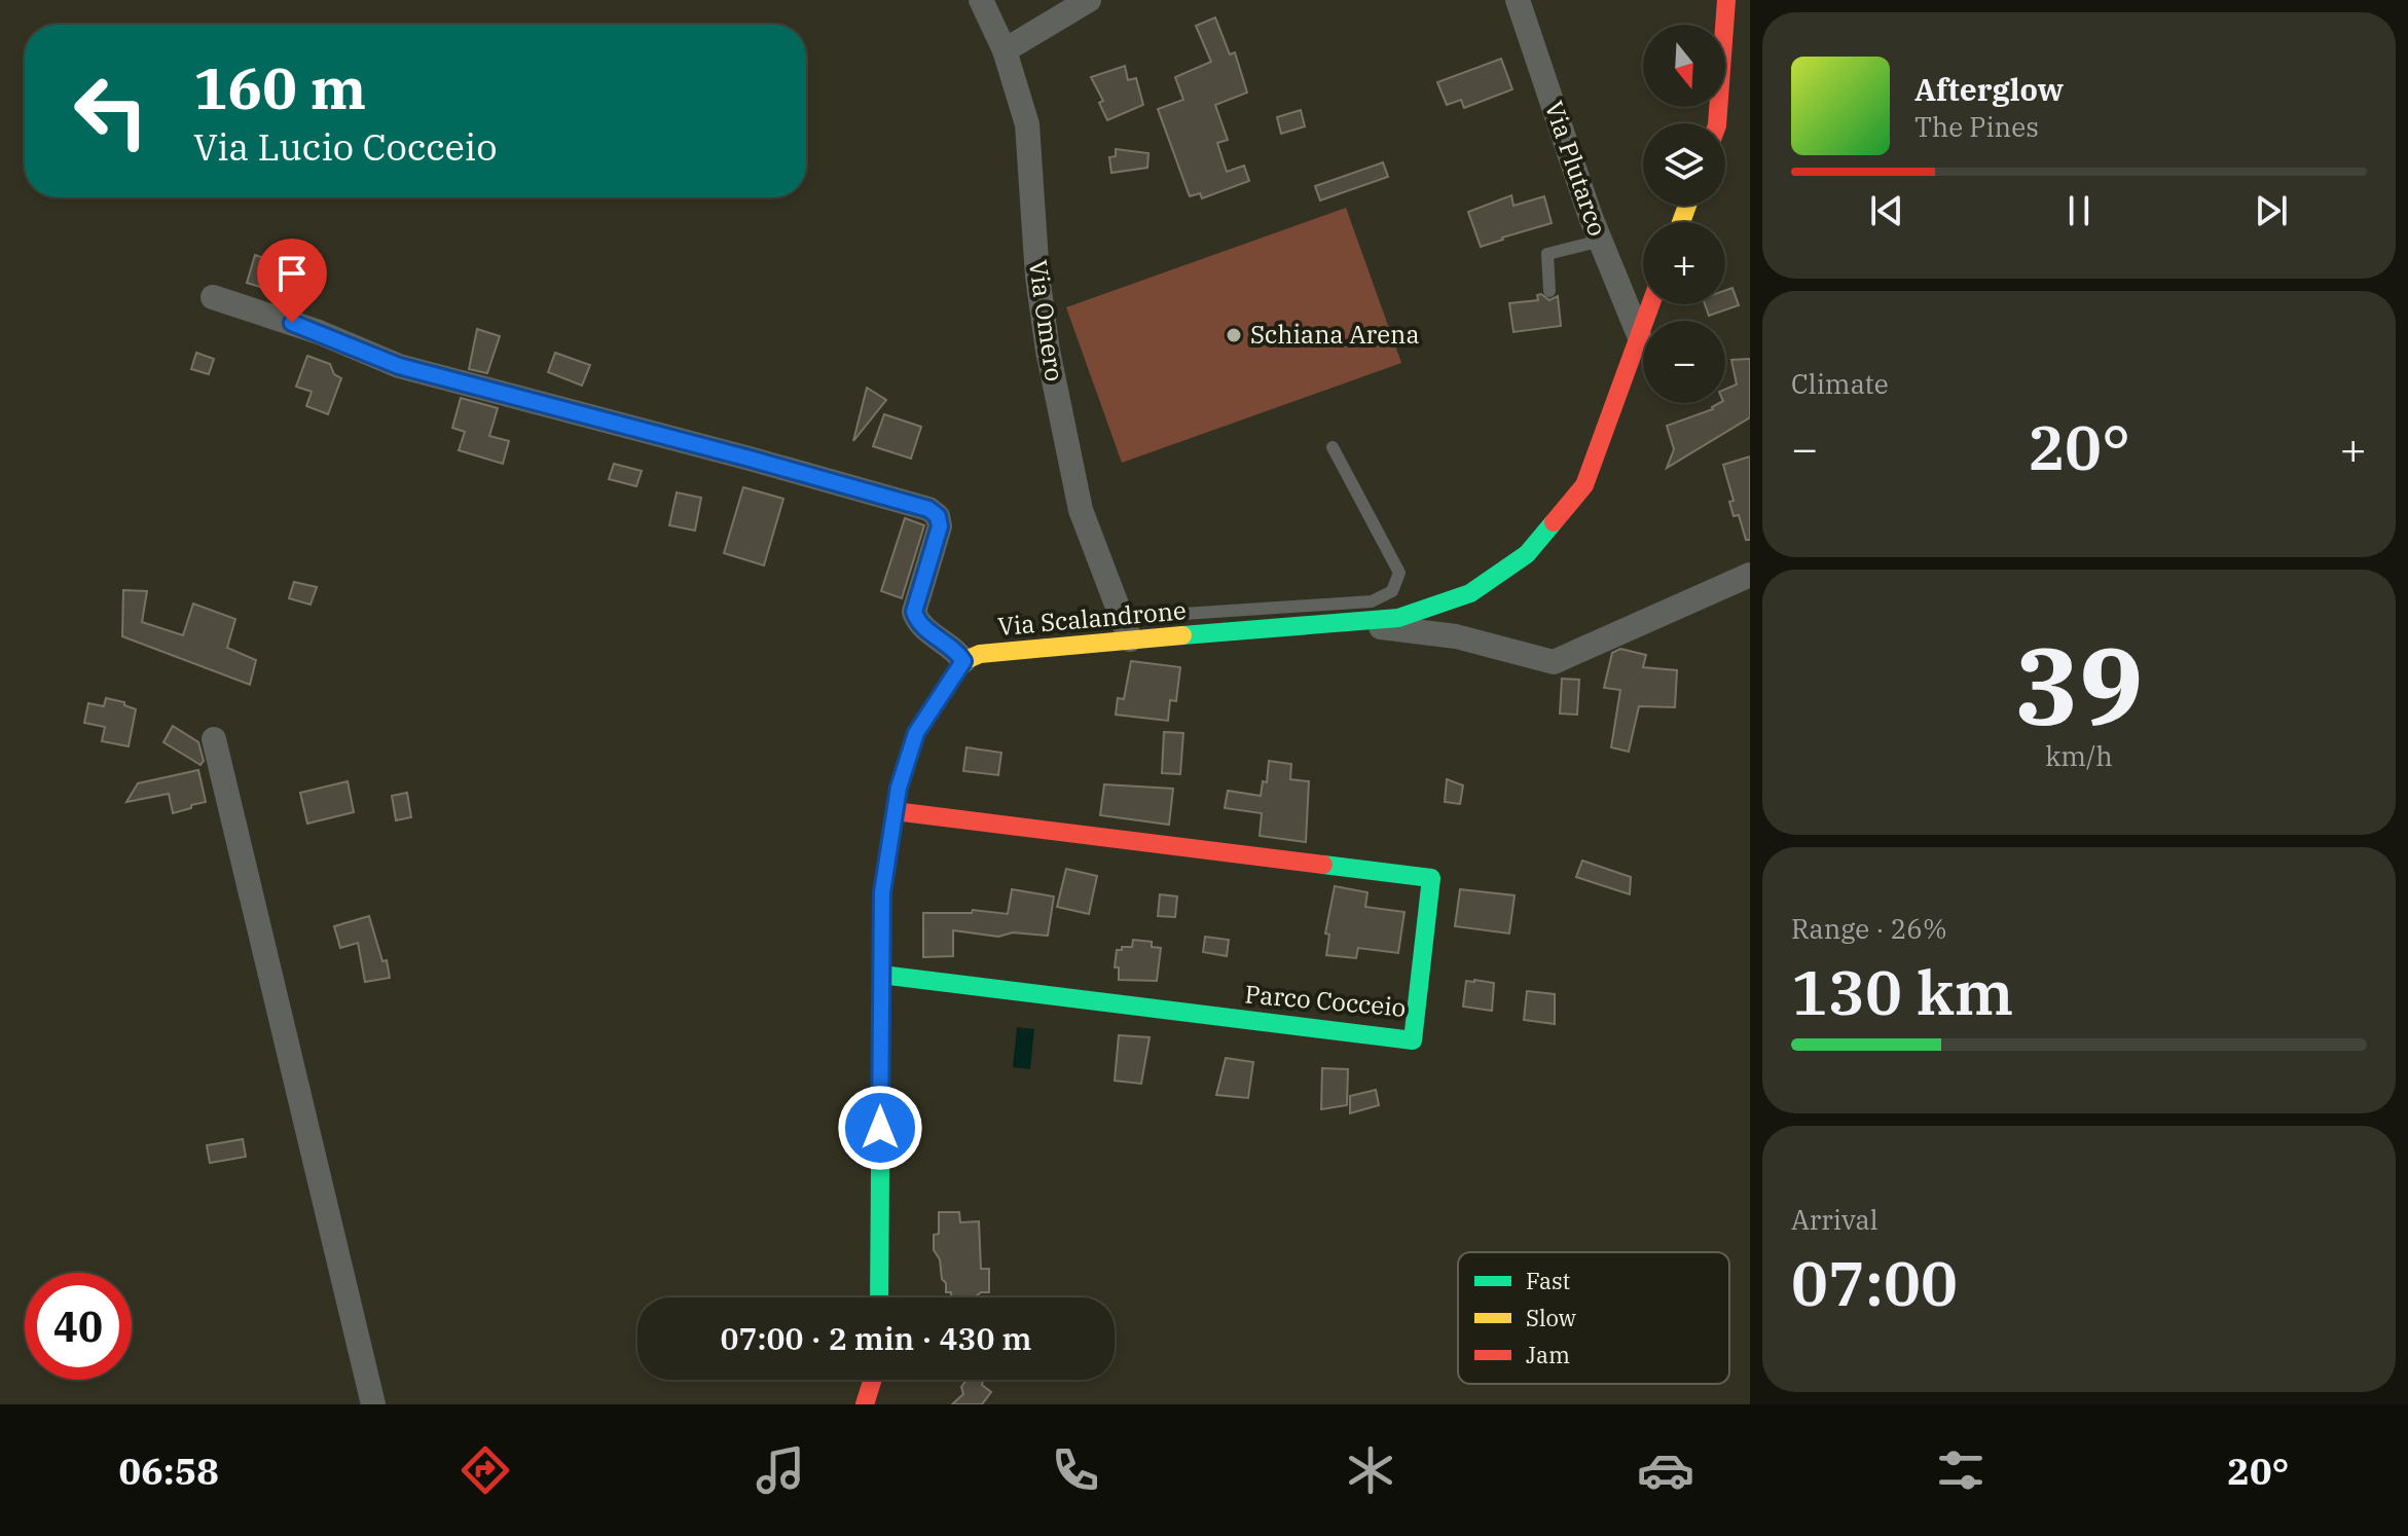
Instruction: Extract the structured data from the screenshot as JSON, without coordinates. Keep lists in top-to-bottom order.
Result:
{
  "streets": {
    "street": [
      "Via Plutarco",
      "Via Omero",
      "Via Scalandrone",
      "Parco Cocceio"
    ]
  },
  "crossings": [
    ["Via Plutarco", "Via Scalandrone"],
    ["Via Omero", "Via Scalandrone"]
  ],
  "places": ["Schiana Arena"],
  "legend": ["Fast", "Slow", "Jam"],
  "north": "bottom",
  "page": {
    "map_buttons": ["+", "−"],
    "turn": ["160 m", "Via Lucio Cocceio"],
    "song": ["Afterglow", "The Pines"],
    "tile": [
      "Climate",
      ["39", "km/h"],
      ["Range · 26%", "130 km"],
      ["Arrival", "07:00"]
    ],
    "heat": ["−", "20°", "+"],
    "limit": "40",
    "trip": "07:00 · 2 min · 430 m",
    "tabs": ["06:58", "20°"]
  }
}
